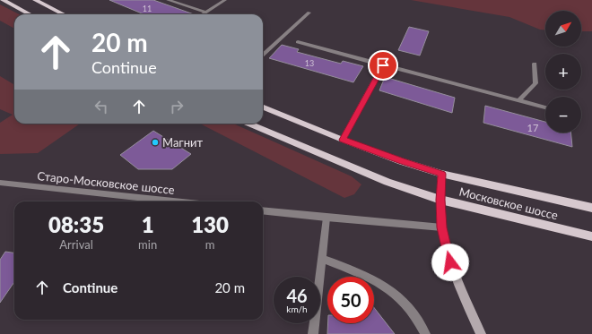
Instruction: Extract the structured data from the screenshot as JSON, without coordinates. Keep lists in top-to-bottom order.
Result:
{
  "streets": {
    "main road": ["Московское шоссе"],
    "street": ["Старо-Московское шоссе"]
  },
  "places": ["Магнит"],
  "house_numbers": ["11", "13", "17"],
  "north": "top right",
  "page": {
    "map_buttons": ["+", "−"],
    "turn": ["20 m", "Continue"],
    "eta": [
      "08:35",
      "Arrival",
      "1",
      "min",
      "130",
      "m"
    ],
    "list": [
      {
        "name": "Continue",
        "value": "20 m"
      }
    ],
    "speed": "46 km/h",
    "limit": "50"
  }
}
